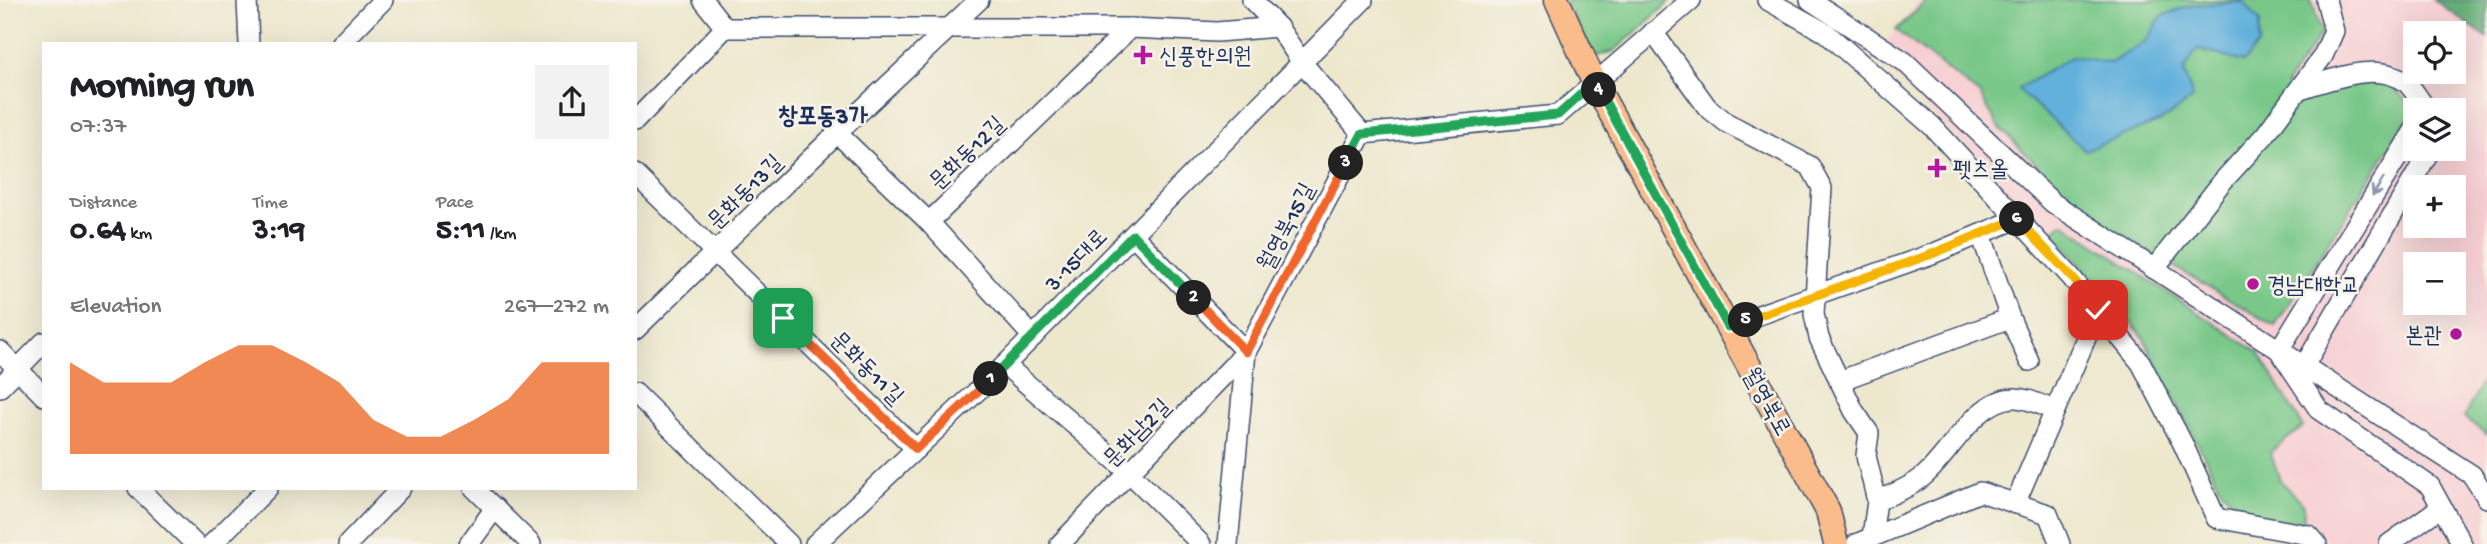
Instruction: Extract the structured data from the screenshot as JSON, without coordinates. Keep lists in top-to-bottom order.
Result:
{
  "streets": {
    "main road": ["월영북로"],
    "street": [
      "문화동12길",
      "문화동13길",
      "월영북15길",
      "3·15대로",
      "문화동11길",
      "문화남2길"
    ]
  },
  "crossings": [
    ["문화동12길", "문화동13길"],
    ["문화동13길", "문화동11길"],
    ["월영북15길", "문화남2길"],
    ["3·15대로", "문화동11길"]
  ],
  "districts": ["창포동3가"],
  "places": {
    "health": ["신풍한의원", "펫츠올"],
    "other": ["경남대학교", "본관"]
  },
  "page": {
    "map_buttons": ["+", "−"],
    "heading": ["Morning run", "07:37"],
    "pins": [
      "4",
      "3",
      "6",
      "2",
      "5",
      "1"
    ],
    "stats": [
      ["Distance", "0.64 km"],
      ["Time", "3:19"],
      ["Pace", "5:11 /km"]
    ],
    "chart": ["Elevation", "267–272 m"]
  }
}
